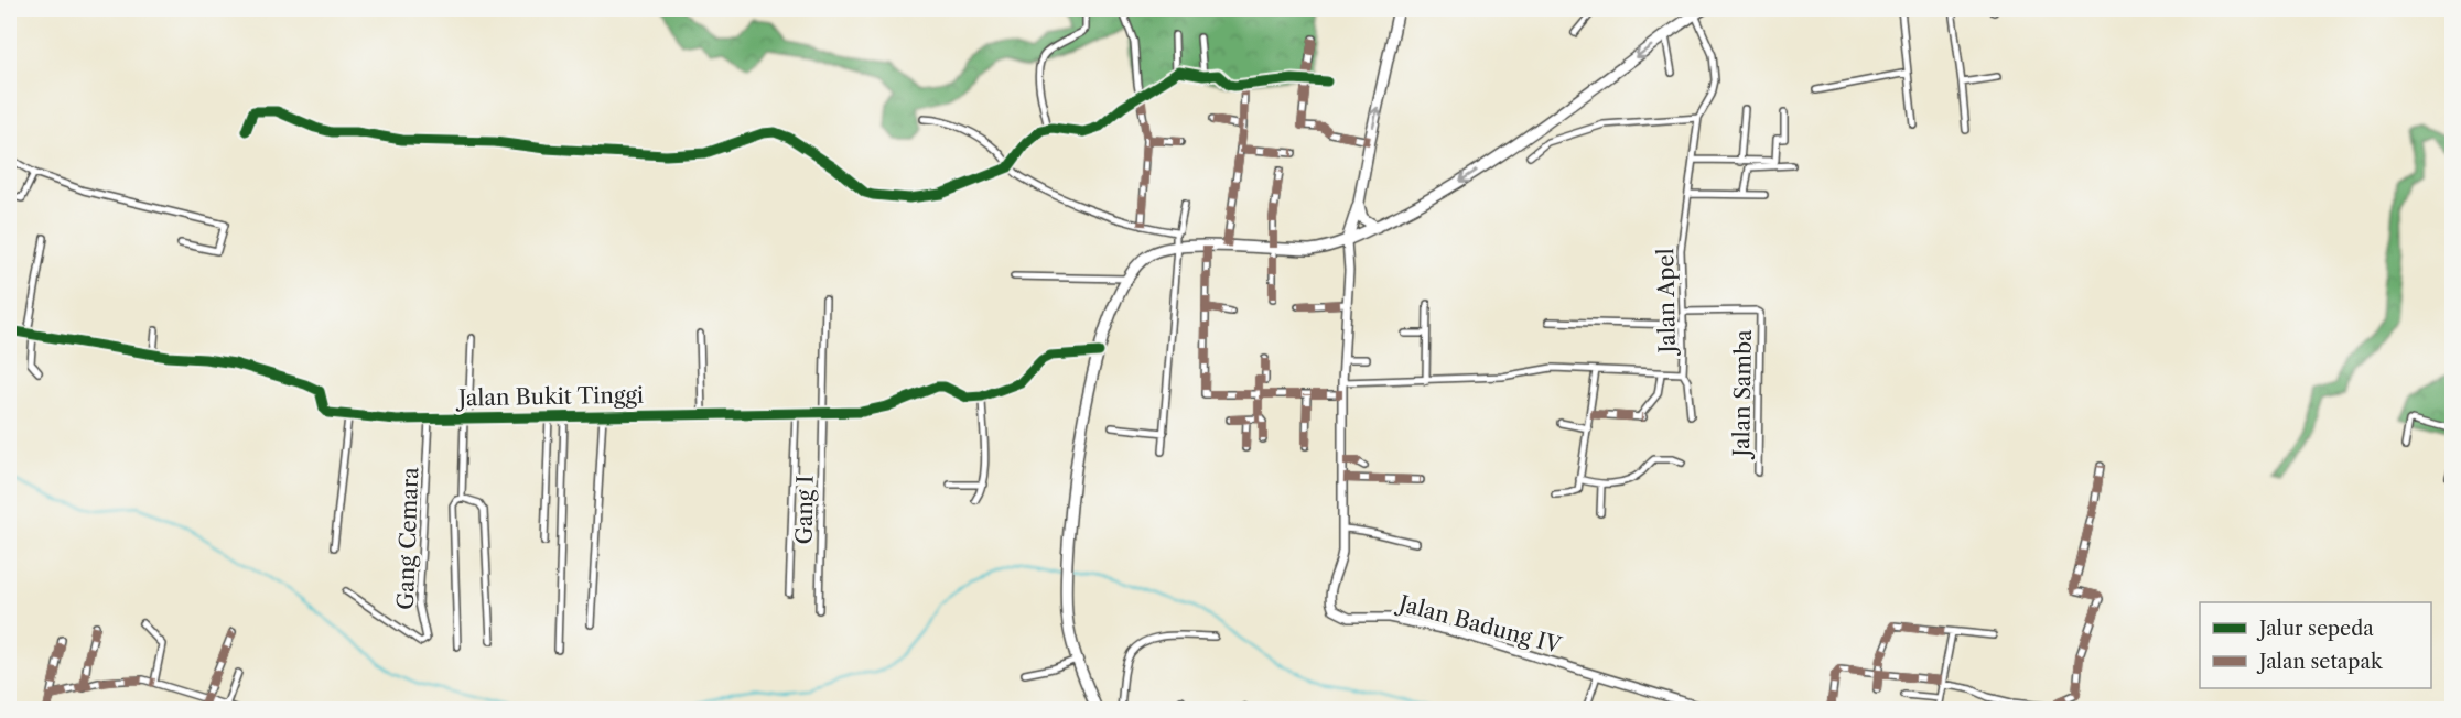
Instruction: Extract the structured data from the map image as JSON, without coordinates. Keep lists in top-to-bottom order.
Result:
{
  "streets": {
    "street": [
      "Jalan Apel",
      "Jalan Samba",
      "Jalan Bukit Tinggi",
      "Gang I",
      "Gang Cemara",
      "Jalan Badung IV"
    ]
  },
  "crossings": [
    ["Jalan Apel", "Jalan Samba"],
    ["Jalan Apel", "Jalan Badung IV"],
    ["Jalan Bukit Tinggi", "Gang I"],
    ["Jalan Bukit Tinggi", "Gang Cemara"]
  ],
  "legend": ["Jalur sepeda", "Jalan setapak"]
}
